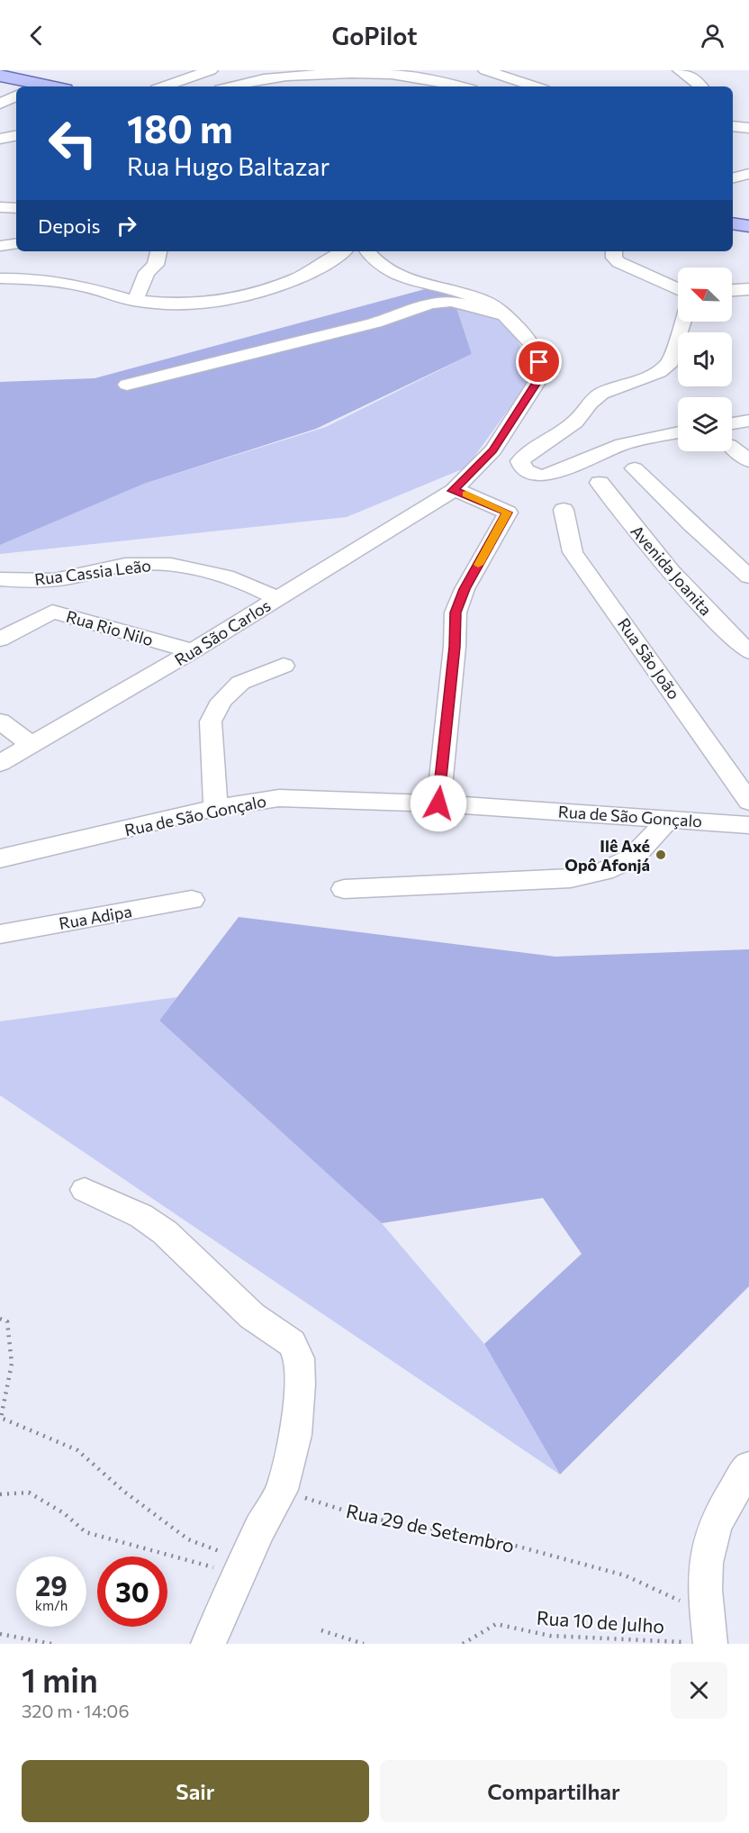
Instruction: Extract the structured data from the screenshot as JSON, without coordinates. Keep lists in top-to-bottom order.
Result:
{
  "streets": {
    "street": [
      "Avenida Joanita",
      "Rua Cassia Leão",
      "Rua Rio Nilo",
      "Rua São Carlos",
      "Rua São João",
      "Rua de São Gonçalo",
      "Rua Adipa"
    ],
    "path": ["Rua 29 de Setembro", "Rua 10 de Julho"]
  },
  "crossings": [
    ["Rua Cassia Leão", "Rua São Carlos"],
    ["Rua Rio Nilo", "Rua São Carlos"],
    ["Rua 29 de Setembro", "Rua 10 de Julho"]
  ],
  "places": ["Ilê Axé Opô Afonjá"],
  "north": "top left",
  "page": {
    "header": "GoPilot",
    "turn": ["180 m", "Rua Hugo Baltazar"],
    "then": "Depois",
    "speed": "29 km/h",
    "limit": "30",
    "heading": ["1 min", "320 m · 14:06"],
    "buttons": ["Sair", "Compartilhar"]
  }
}
